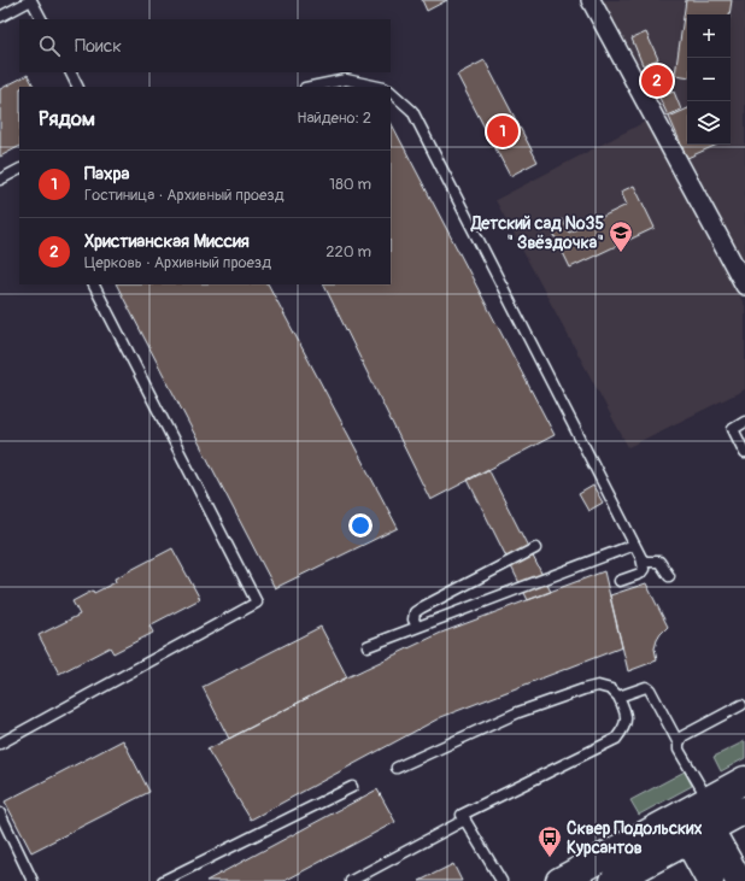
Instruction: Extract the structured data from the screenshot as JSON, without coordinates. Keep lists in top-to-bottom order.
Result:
{
  "places": {
    "school or university": ["Детский сад №35 \" Звёздочка\""],
    "bus stop": ["Сквер Подольских Курсантов"]
  },
  "page": {
    "map_buttons": ["+", "−"],
    "search": "Поиск",
    "pins": ["2", "1"],
    "heading": ["Рядом", "Найдено: 2"],
    "list": [
      {
        "mark": "1",
        "name": "Пахра",
        "note": "Гостиница · Архивный проезд",
        "value": "180 m"
      },
      {
        "mark": "2",
        "name": "Христианская Миссия",
        "note": "Церковь · Архивный проезд",
        "value": "220 m"
      }
    ]
  }
}
